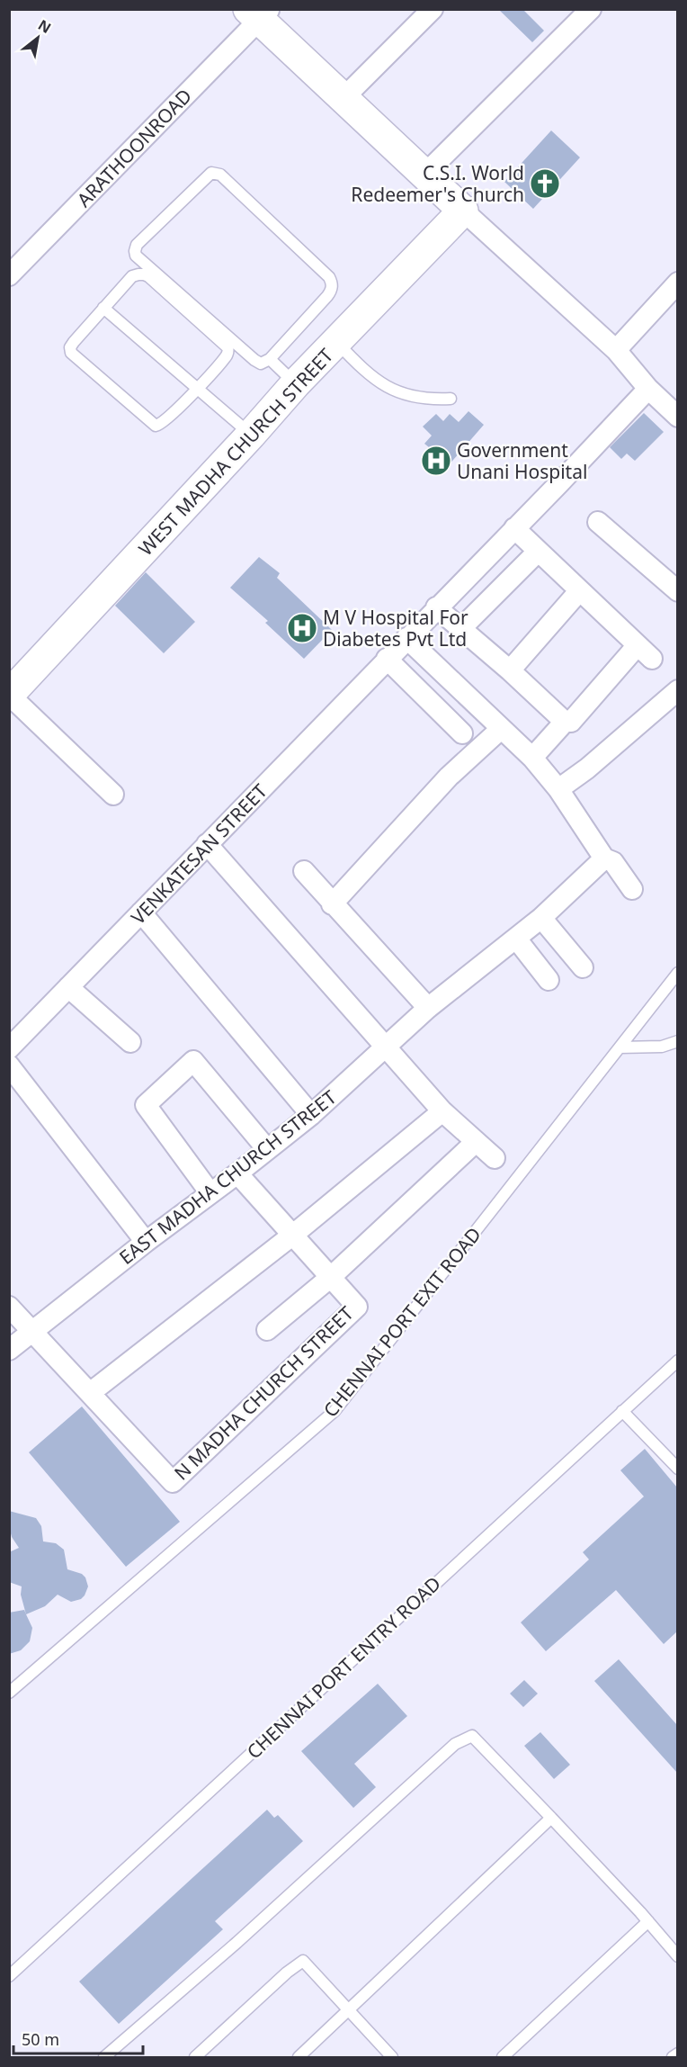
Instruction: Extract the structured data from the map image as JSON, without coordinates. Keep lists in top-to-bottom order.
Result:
{
  "streets": {
    "main road": ["WEST MADHA CHURCH STREET"],
    "street": [
      "ARATHOONROAD",
      "VENKATESAN STREET",
      "EAST MADHA CHURCH STREET",
      "N MADHA CHURCH STREET"
    ],
    "lane": ["CHENNAI PORT EXIT ROAD", "CHENNAI PORT ENTRY ROAD"]
  },
  "crossings": [
    ["EAST MADHA CHURCH STREET", "N MADHA CHURCH STREET"]
  ],
  "places": {
    "church": ["C.S.I. World Redeemer's Church"],
    "hospital": ["Government Unani Hospital", "M V Hospital For Diabetes Pvt Ltd"]
  },
  "scale_bar": "50 m",
  "north": "top right"
}
